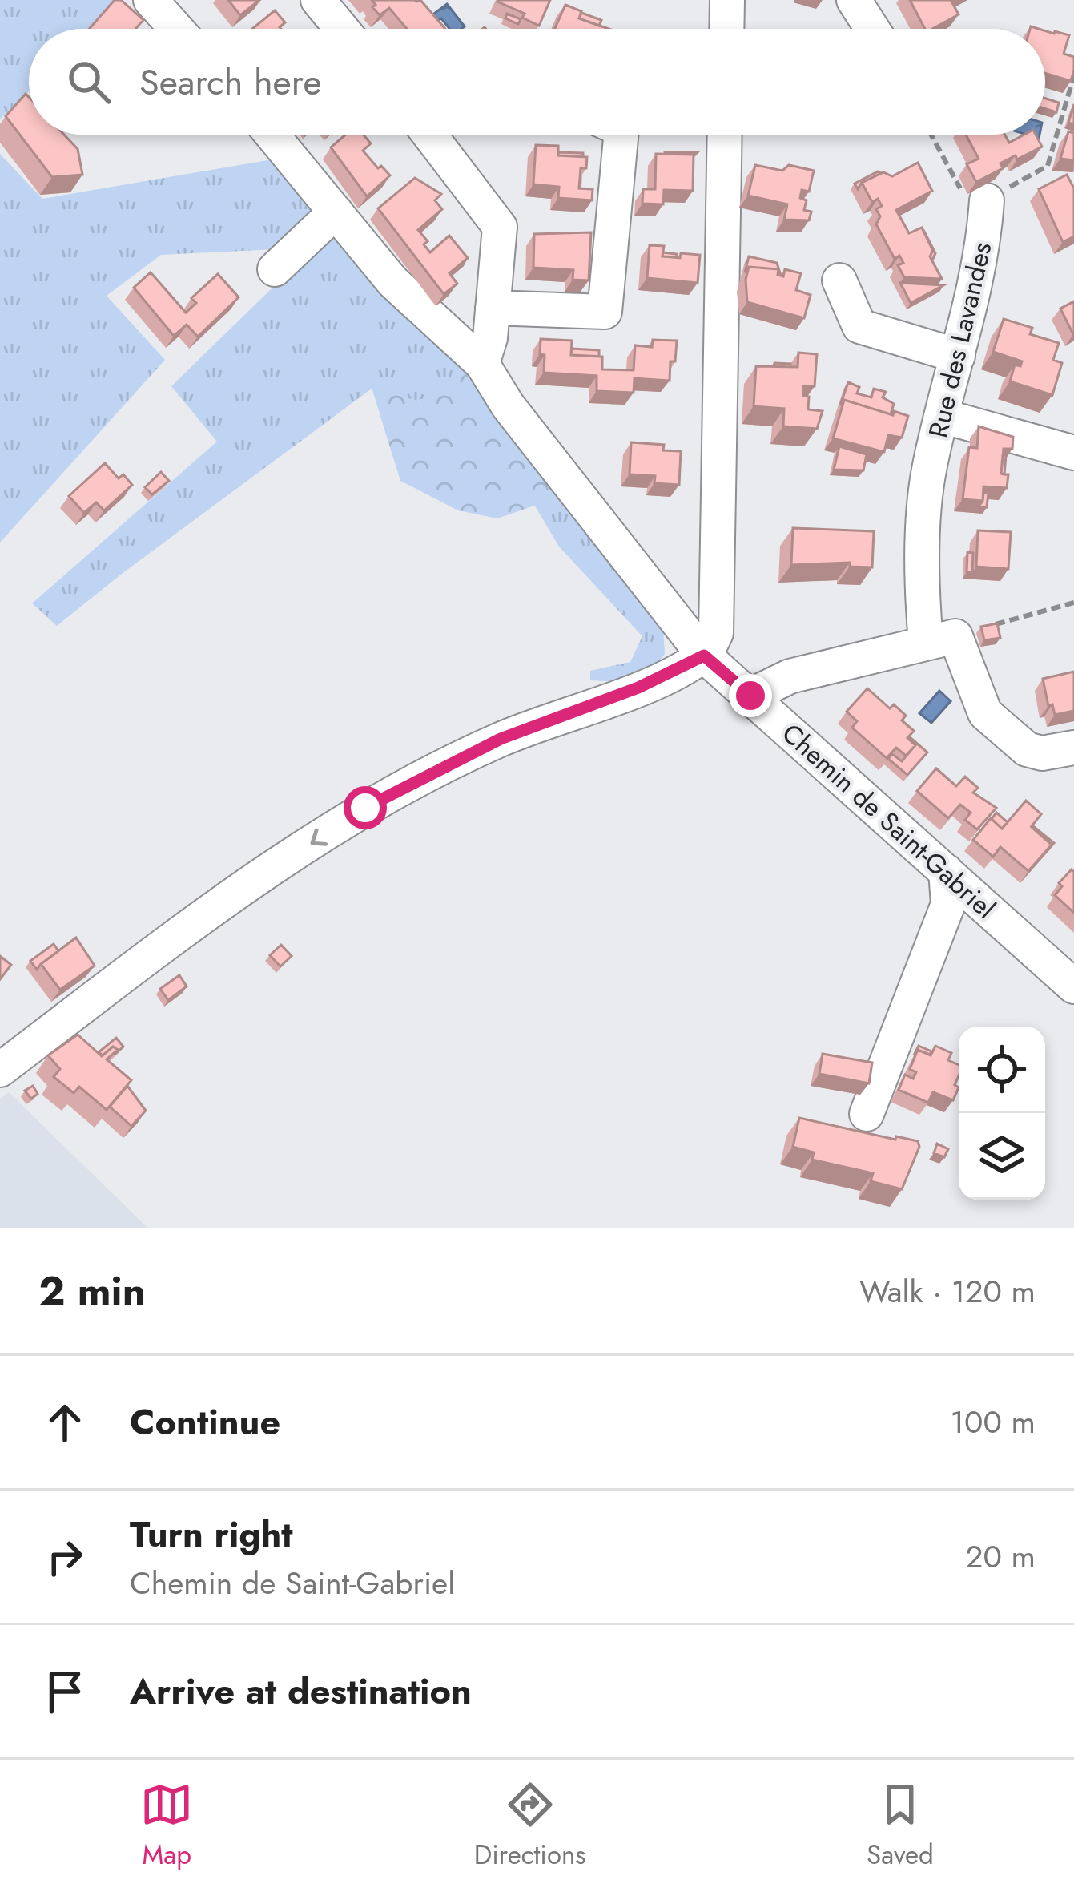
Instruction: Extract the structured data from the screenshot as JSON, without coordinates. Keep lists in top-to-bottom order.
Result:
{
  "streets": {
    "street": ["Rue des Lavandes", "Chemin de Saint-Gabriel"]
  },
  "page": {
    "search": "Search here",
    "heading": ["2 min", "Walk · 120 m"],
    "list": [
      ["Continue", "100 m"],
      ["Turn right", "Chemin de Saint-Gabriel", "20 m"],
      "Arrive at destination"
    ],
    "nav": ["Map", "Directions", "Saved"]
  }
}
